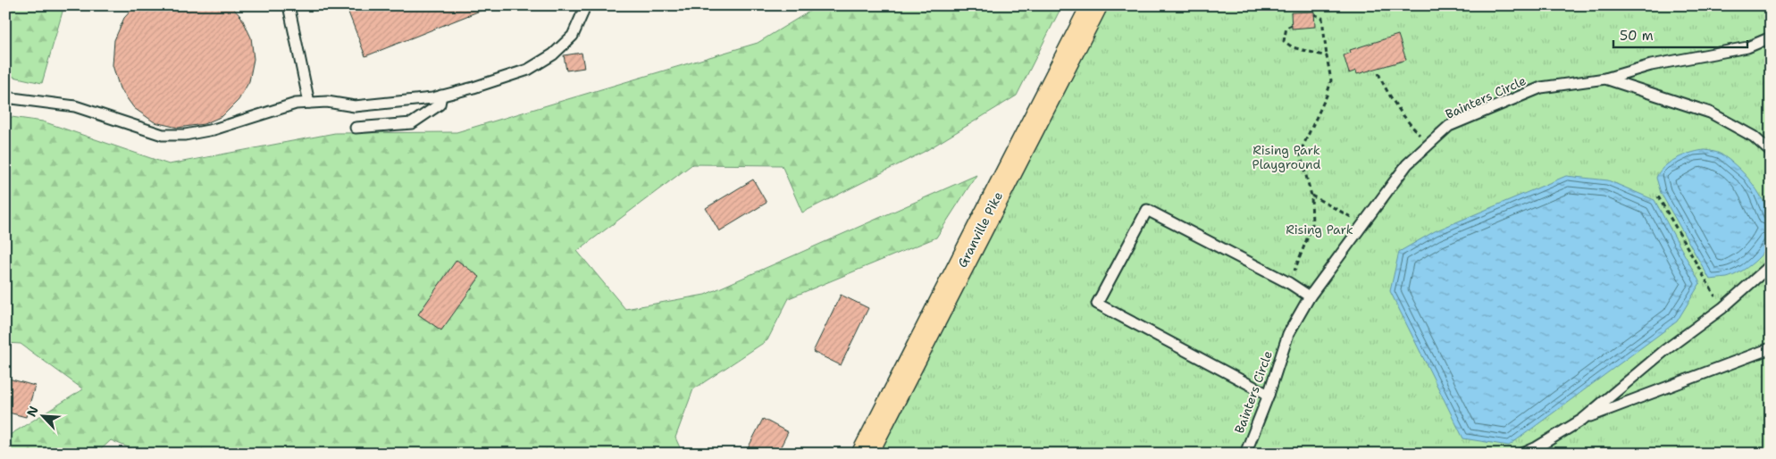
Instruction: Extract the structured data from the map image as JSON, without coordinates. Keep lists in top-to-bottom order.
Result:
{
  "streets": {
    "highway": ["Granville Pike"],
    "lane": ["Bainters Circle"]
  },
  "parks": ["Rising Park Playground", "Rising Park"],
  "scale_bar": "50 m",
  "north": "top left"
}
